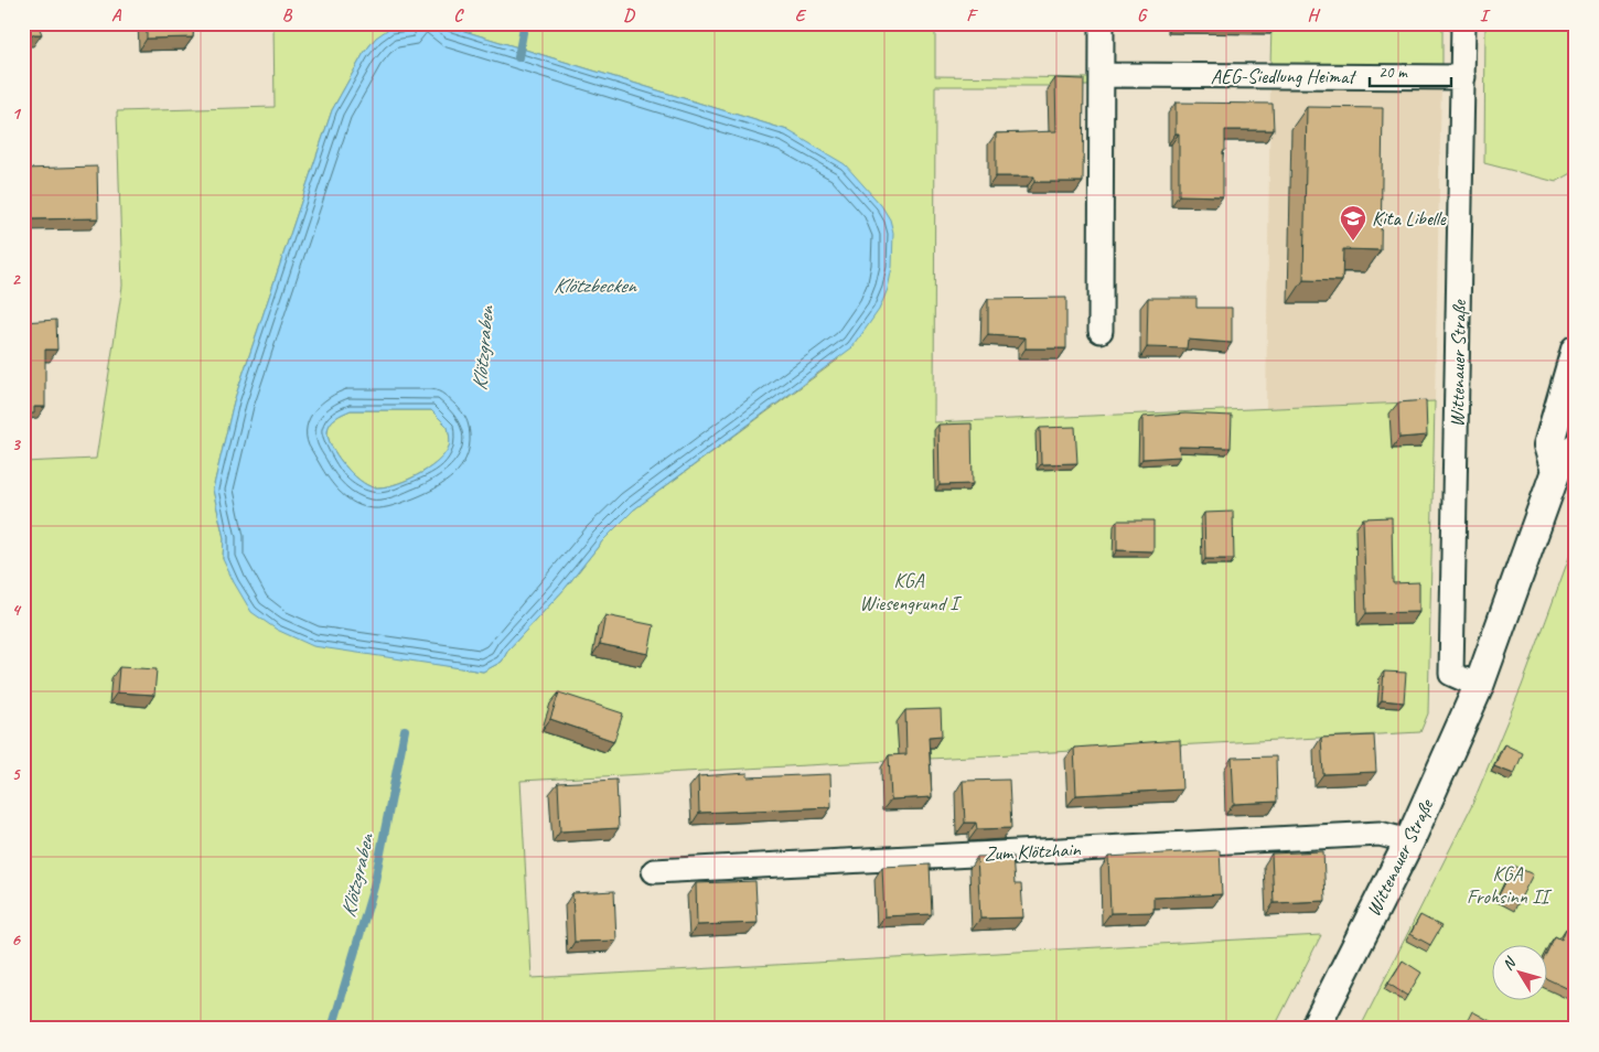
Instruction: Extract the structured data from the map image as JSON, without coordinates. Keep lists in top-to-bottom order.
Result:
{
  "streets": {
    "street": ["AEG-Siedlung Heimat", "Wittenauer Straße", "Zum Klötzhain"]
  },
  "crossings": [
    ["AEG-Siedlung Heimat", "Wittenauer Straße"],
    ["Wittenauer Straße", "Zum Klötzhain"]
  ],
  "water": ["Klötzbecken", "Klötzgraben"],
  "parks": ["KGA Wiesengrund I", "KGA Frohsinn II"],
  "places": {
    "school or university": ["Kita Libelle"]
  },
  "scale_bar": "20 m",
  "north": "top left",
  "grid": {
    "columns": [
      "A",
      "B",
      "C",
      "D",
      "E",
      "F",
      "G",
      "H",
      "I"
    ],
    "rows": [
      "1",
      "2",
      "3",
      "4",
      "5",
      "6"
    ]
  }
}
